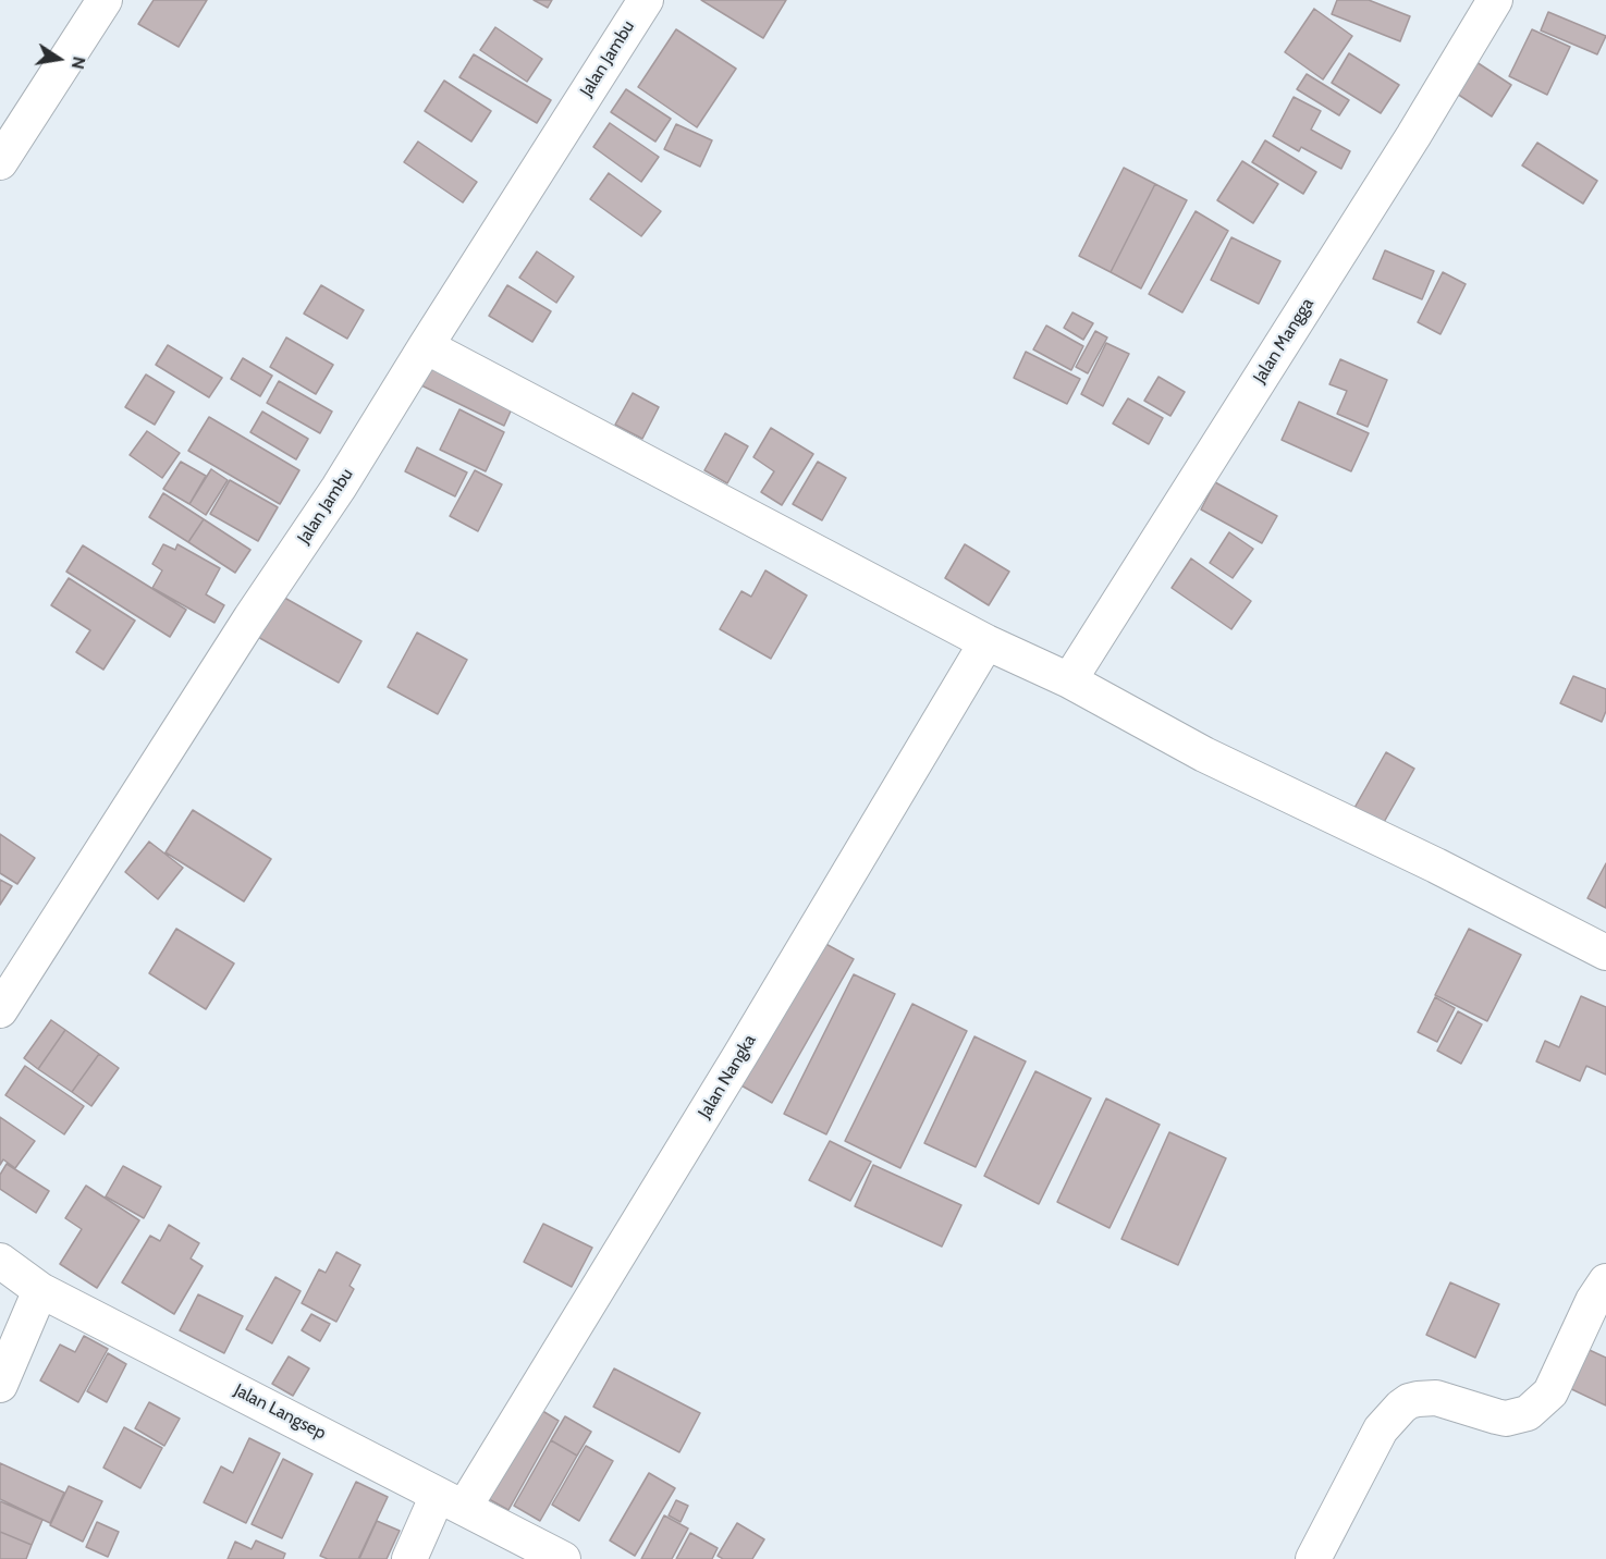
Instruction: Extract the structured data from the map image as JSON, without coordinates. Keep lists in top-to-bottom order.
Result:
{
  "streets": {
    "street": [
      "Jalan Jambu",
      "Jalan Mangga",
      "Jalan Nangka",
      "Jalan Langsep"
    ]
  },
  "crossings": [
    ["Jalan Nangka", "Jalan Langsep"]
  ],
  "north": "right"
}
